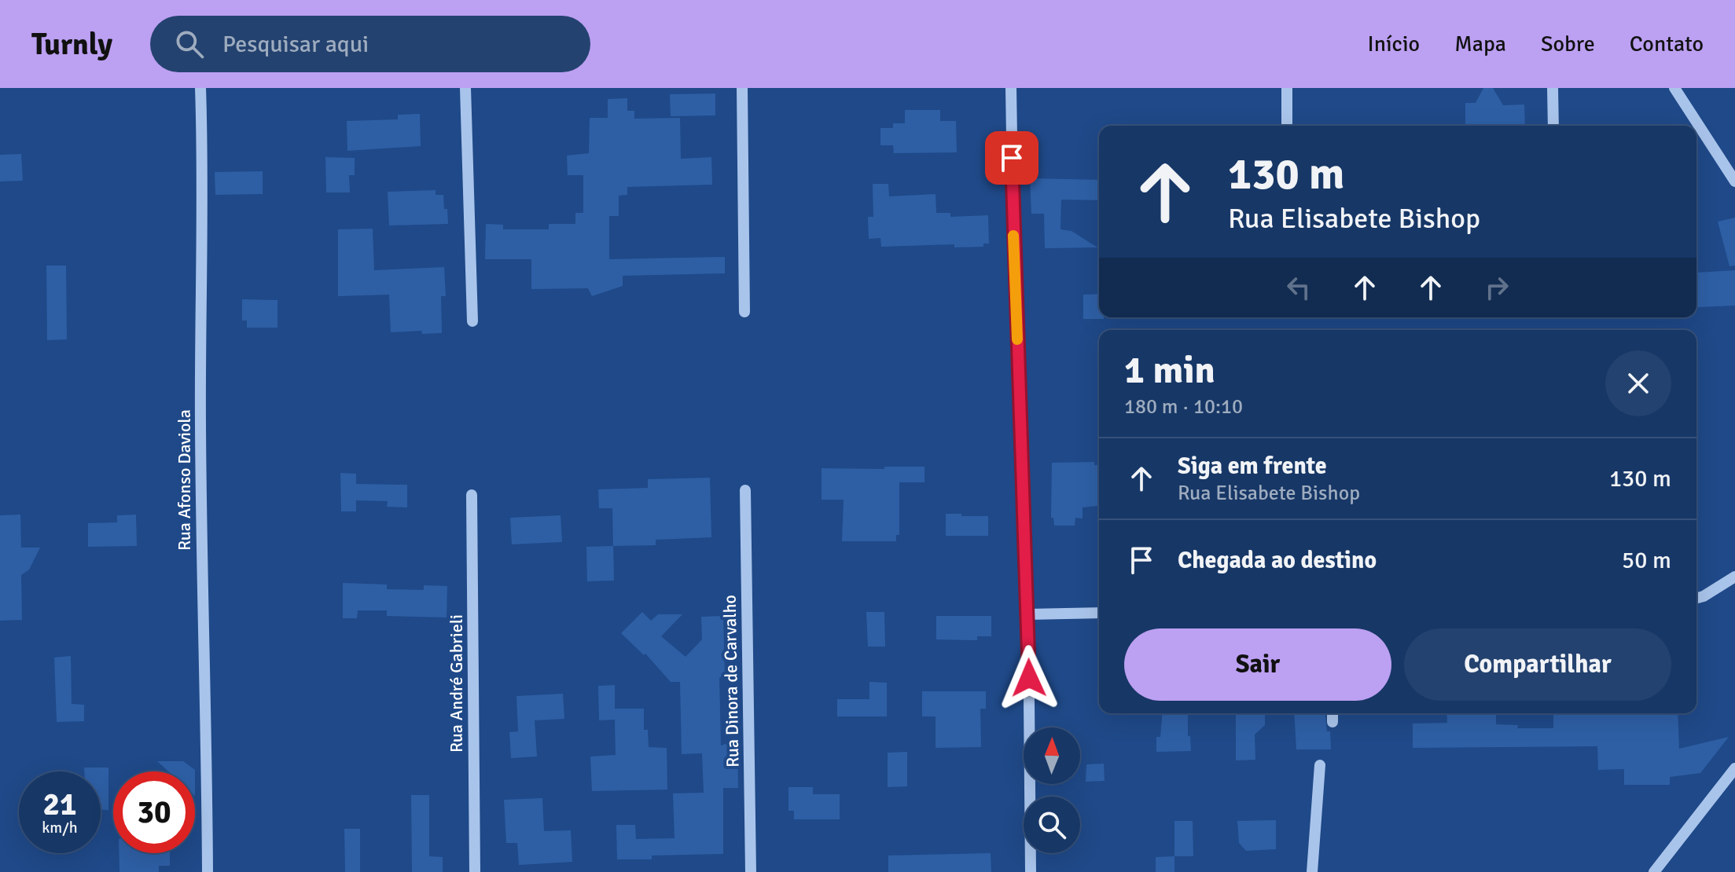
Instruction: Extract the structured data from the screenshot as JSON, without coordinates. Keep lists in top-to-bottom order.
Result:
{
  "streets": {
    "street": ["Rua Afonso Daviola", "Rua Dinora de Carvalho", "Rua André Gabrieli"]
  },
  "north": "top",
  "page": {
    "header": "Turnly",
    "search": "Pesquisar aqui",
    "nav": [
      "Início",
      "Mapa",
      "Sobre",
      "Contato"
    ],
    "turn": ["130 m", "Rua Elisabete Bishop"],
    "heading": ["1 min", "180 m · 10:10"],
    "list": [
      {
        "name": "Siga em frente",
        "note": "Rua Elisabete Bishop",
        "value": "130 m"
      },
      {
        "name": "Chegada ao destino",
        "value": "50 m"
      }
    ],
    "buttons": ["Sair", "Compartilhar"],
    "speed": "21 km/h",
    "limit": "30"
  }
}
